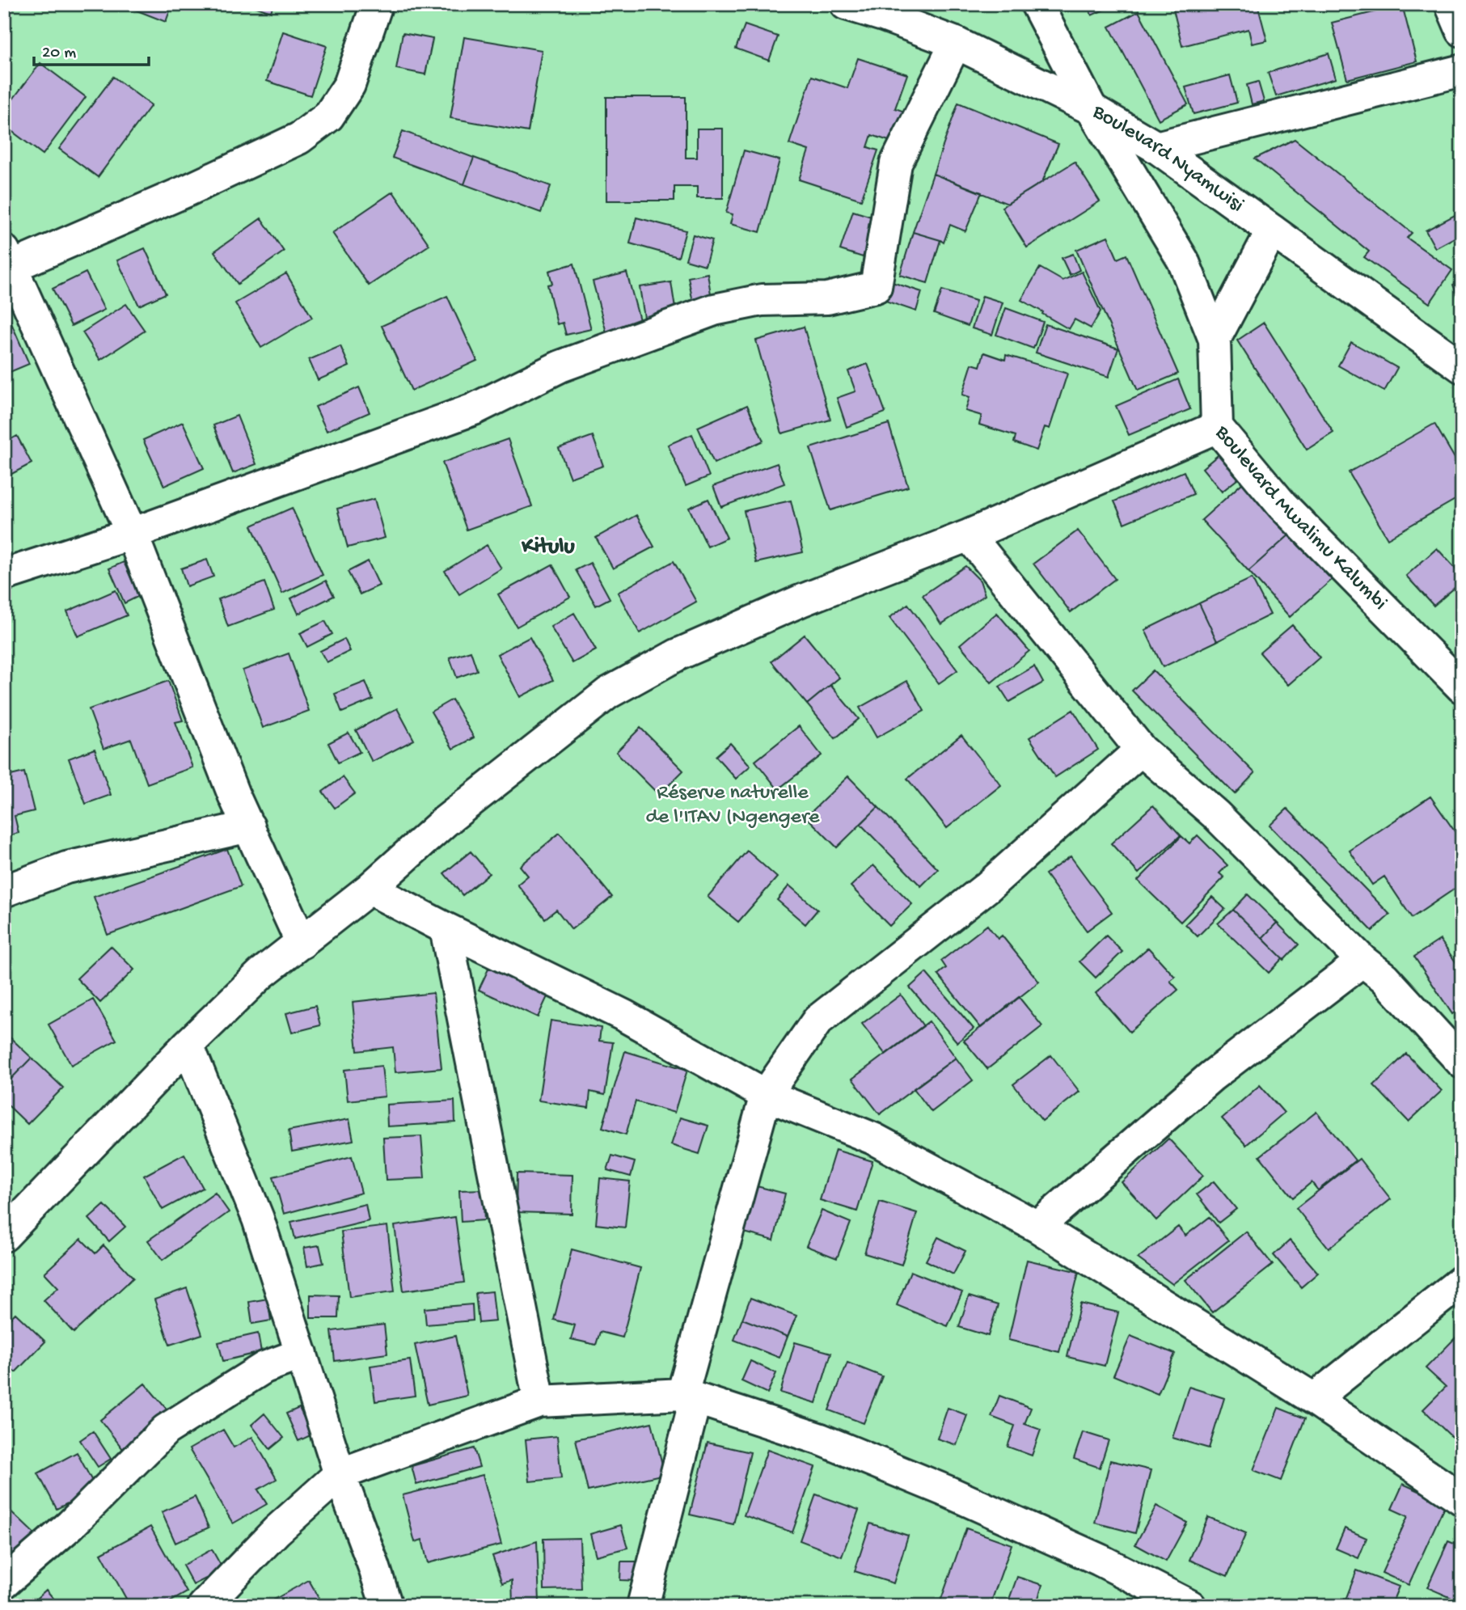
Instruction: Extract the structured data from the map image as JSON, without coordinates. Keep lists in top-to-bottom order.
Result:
{
  "streets": {
    "street": ["Boulevard Nyamwisi", "Boulevard Mwalimu Kalumbi"]
  },
  "crossings": [
    ["Boulevard Nyamwisi", "Boulevard Mwalimu Kalumbi"]
  ],
  "districts": ["Kitulu"],
  "parks": ["Réserve naturelle de l'ITAV (Ngengere"],
  "scale_bar": "20 m"
}
